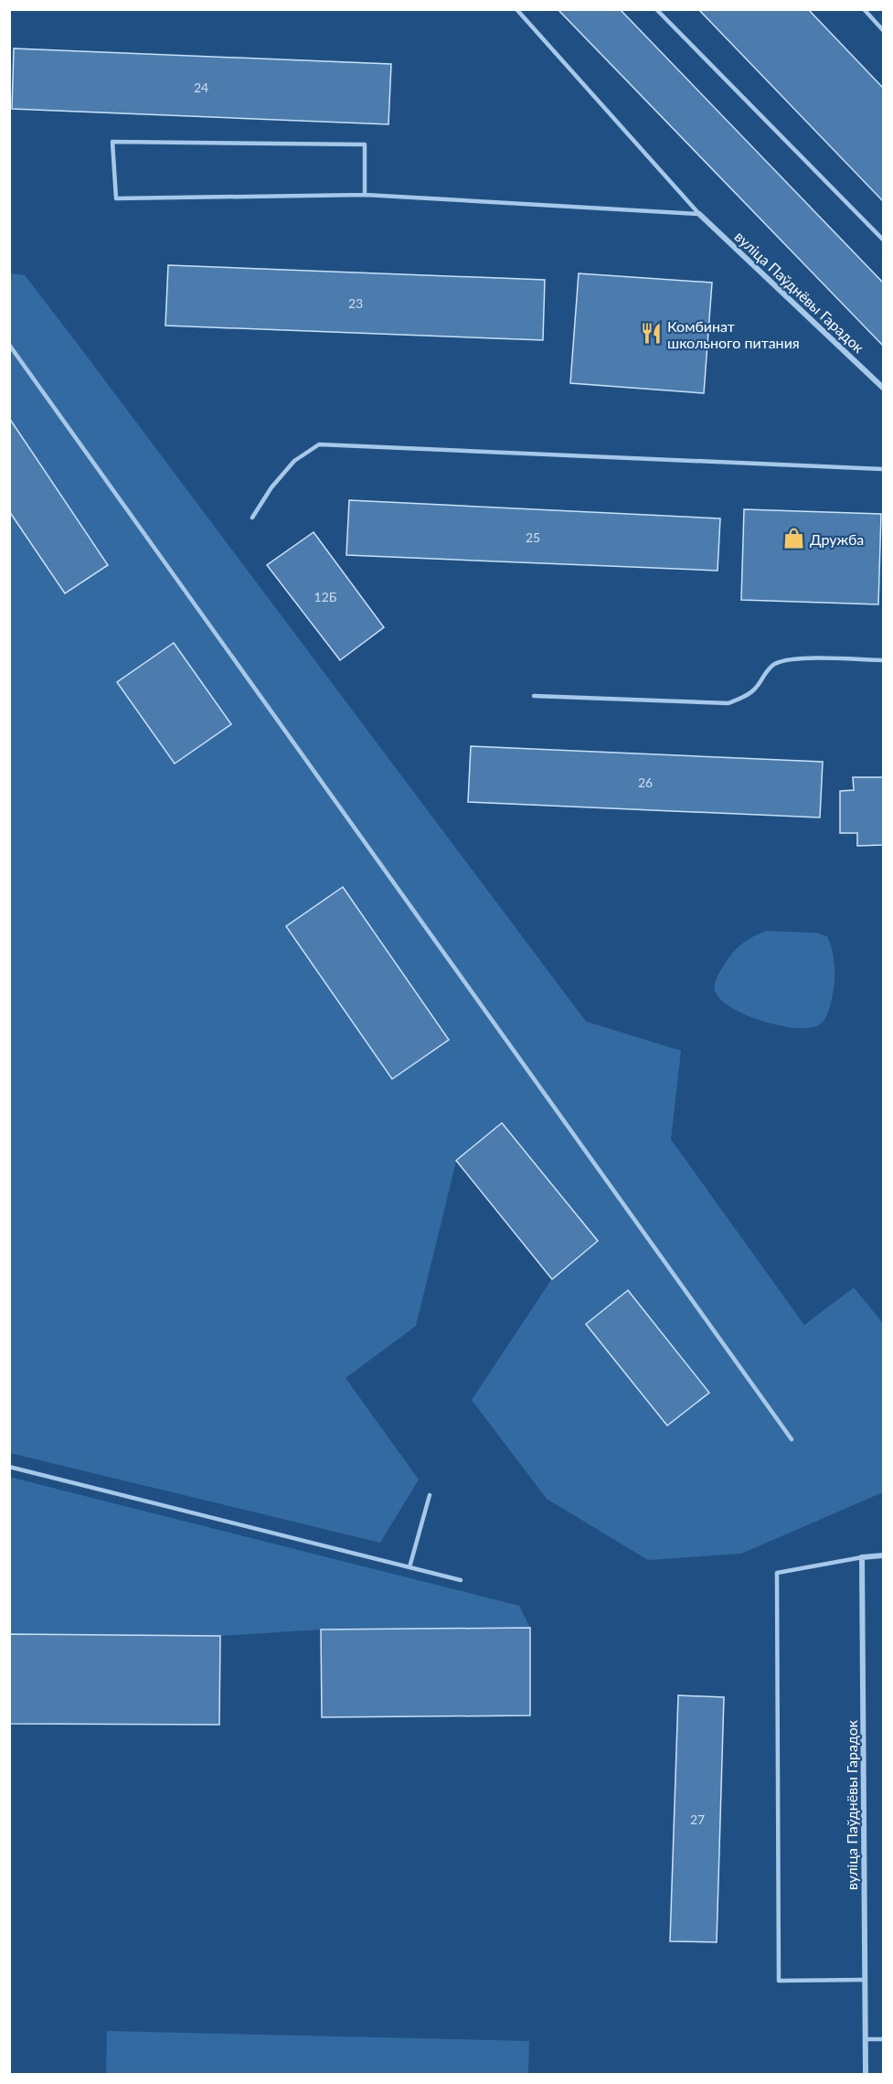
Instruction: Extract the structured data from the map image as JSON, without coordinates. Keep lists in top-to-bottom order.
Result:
{
  "streets": {
    "street": ["вуліца Паўднёвы Гарадок"]
  },
  "places": {
    "restaurant": ["Комбинат школьного питания"],
    "shop": ["Дружба"]
  },
  "house_numbers": [
    "24",
    "23",
    "25",
    "12Б",
    "26",
    "27"
  ]
}
